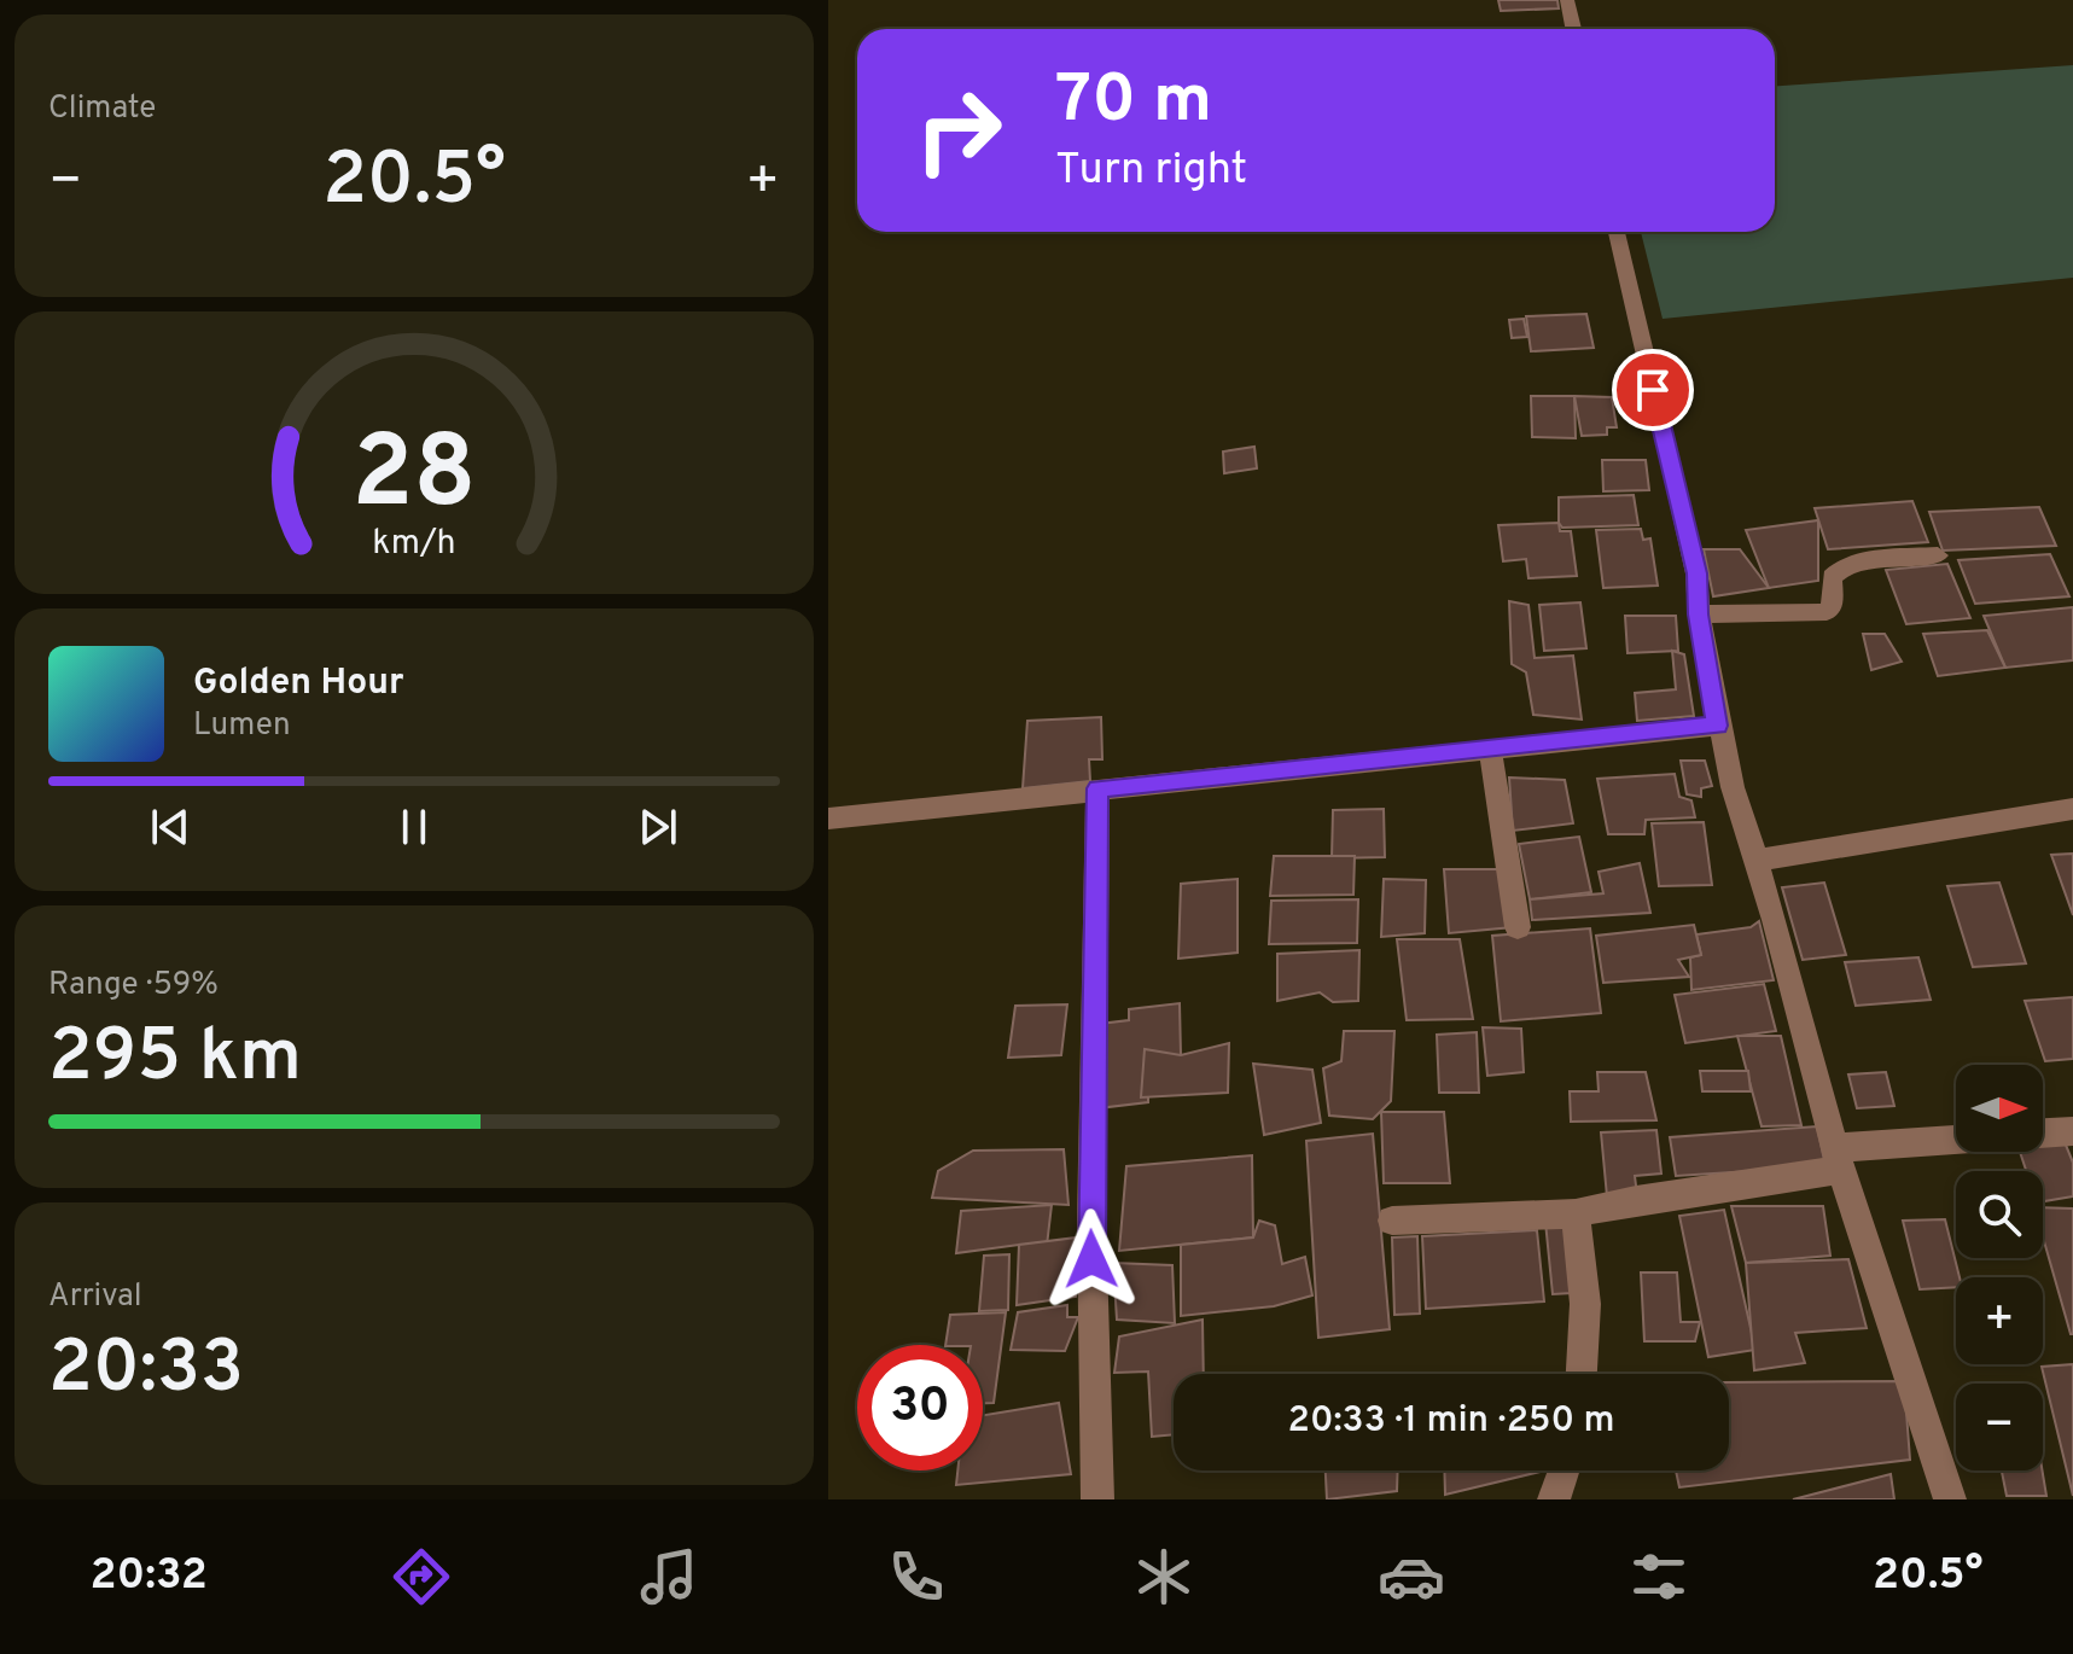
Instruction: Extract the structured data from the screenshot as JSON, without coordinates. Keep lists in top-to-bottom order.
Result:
{
  "north": "right",
  "page": {
    "tile": [
      "Climate",
      ["Range · 59%", "295 km"],
      ["Arrival", "20:33"]
    ],
    "turn": ["70 m", "Turn right"],
    "heat": ["−", "20.5°", "+"],
    "song": ["Golden Hour", "Lumen"],
    "map_buttons": ["+", "−"],
    "limit": "30",
    "trip": "20:33 · 1 min · 250 m",
    "tabs": ["20:32", "20.5°"],
    "gauge": ["28", "km/h"]
  }
}
